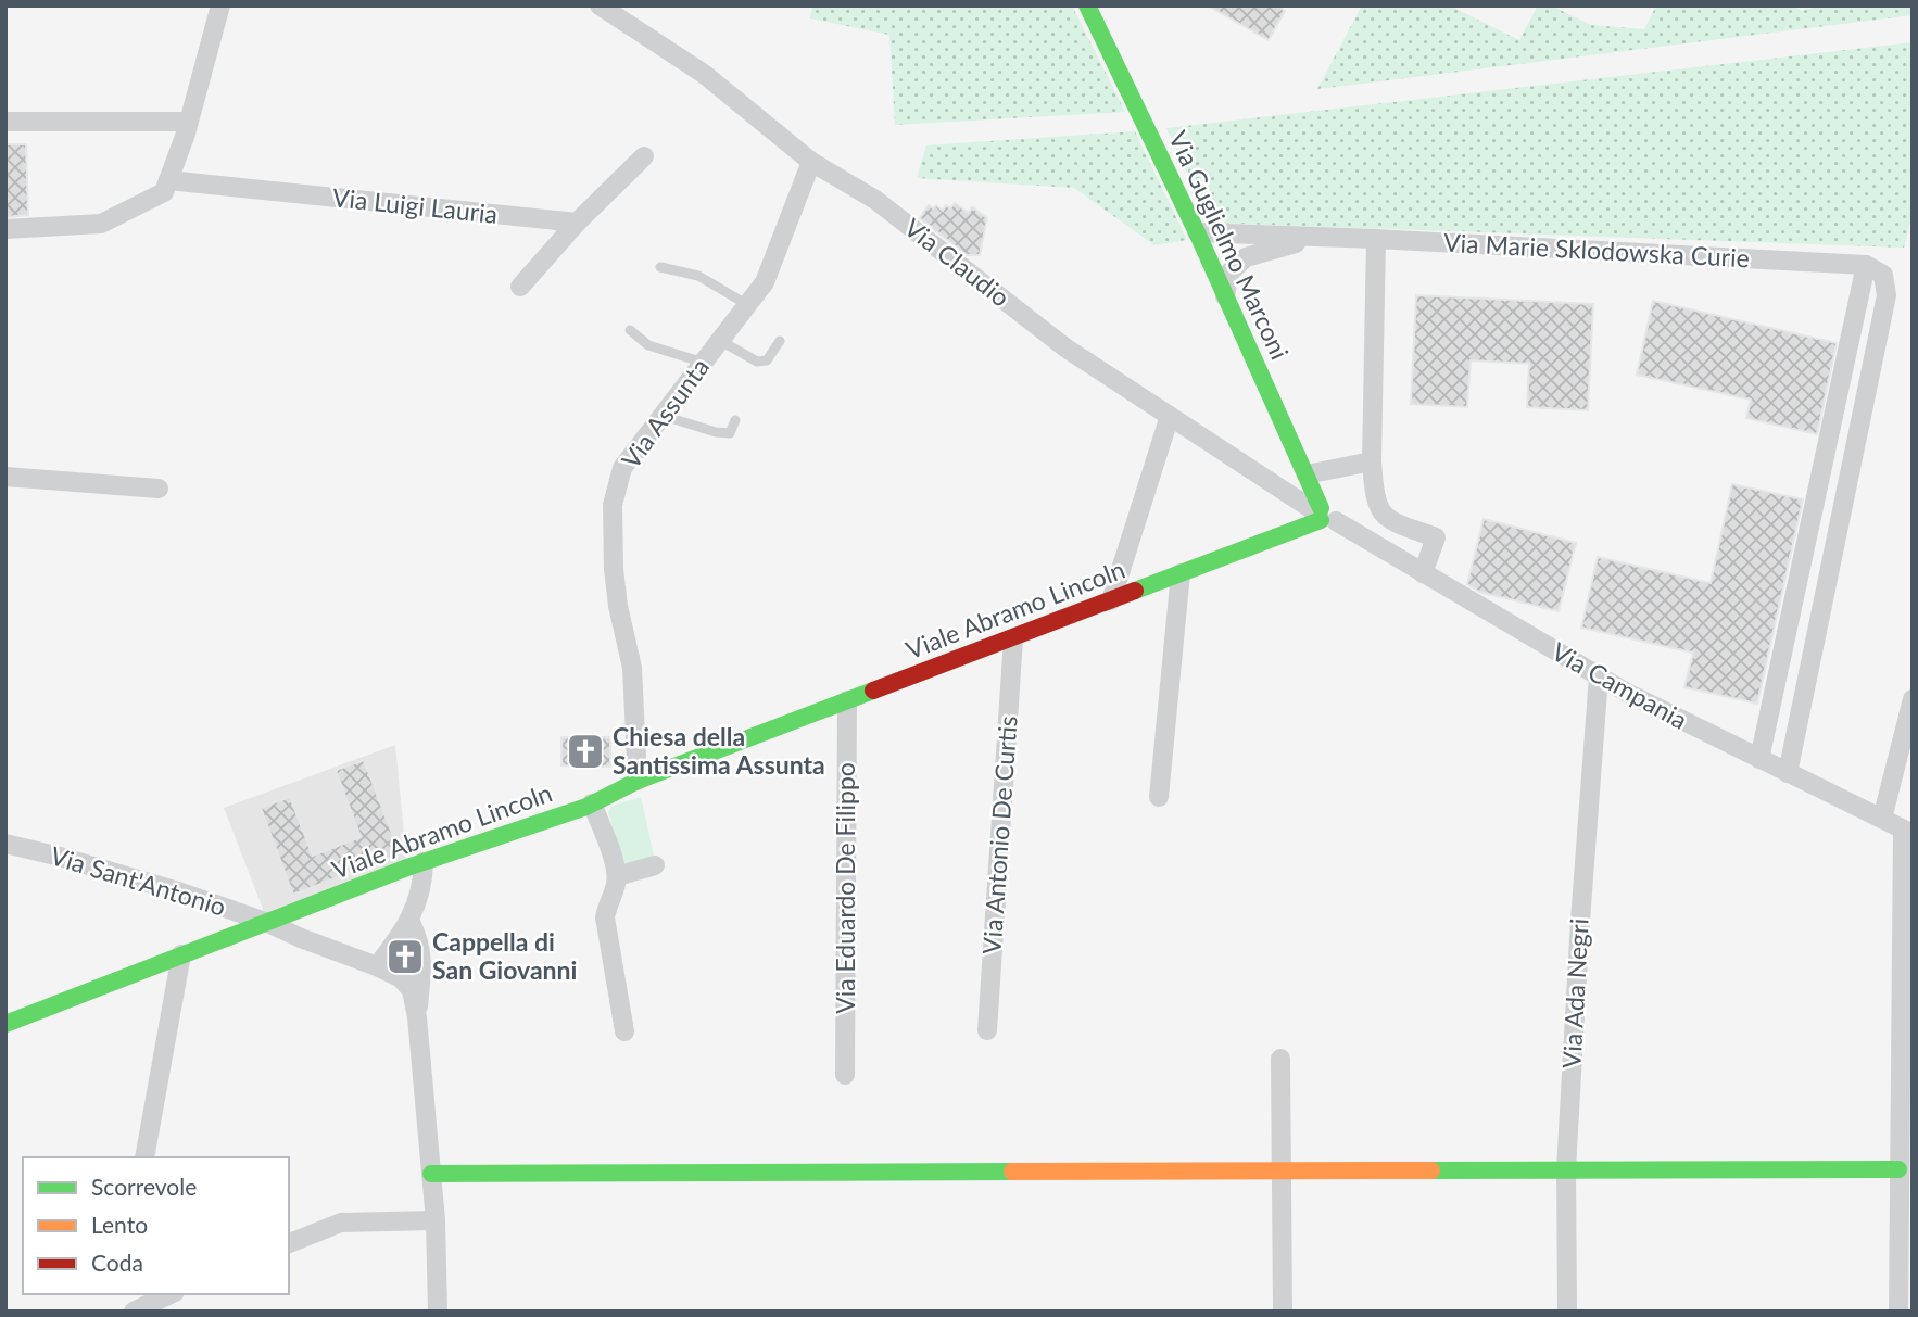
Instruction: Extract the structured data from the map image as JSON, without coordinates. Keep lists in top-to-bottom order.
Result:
{
  "streets": {
    "street": [
      "Via Luigi Lauria",
      "Via Guglielmo Marconi",
      "Via Marie Sklodowska Curie",
      "Via Claudio",
      "Via Assunta",
      "Viale Abramo Lincoln",
      "Via Campania",
      "Via Antonio De Curtis",
      "Via Sant'Antonio",
      "Via Eduardo De Filippo",
      "Via Ada Negri"
    ]
  },
  "crossings": [
    ["Via Guglielmo Marconi", "Via Marie Sklodowska Curie"],
    ["Via Guglielmo Marconi", "Via Claudio"],
    ["Via Guglielmo Marconi", "Viale Abramo Lincoln"],
    ["Via Guglielmo Marconi", "Via Campania"],
    ["Via Claudio", "Via Assunta"],
    ["Via Claudio", "Viale Abramo Lincoln"],
    ["Via Claudio", "Via Campania"],
    ["Via Assunta", "Viale Abramo Lincoln"],
    ["Viale Abramo Lincoln", "Via Campania"],
    ["Viale Abramo Lincoln", "Via Antonio De Curtis"],
    ["Viale Abramo Lincoln", "Via Sant'Antonio"],
    ["Viale Abramo Lincoln", "Via Eduardo De Filippo"],
    ["Via Campania", "Via Ada Negri"]
  ],
  "places": {
    "church": ["Chiesa della Santissima Assunta", "Cappella di San Giovanni"]
  },
  "legend": ["Scorrevole", "Lento", "Coda"]
}
